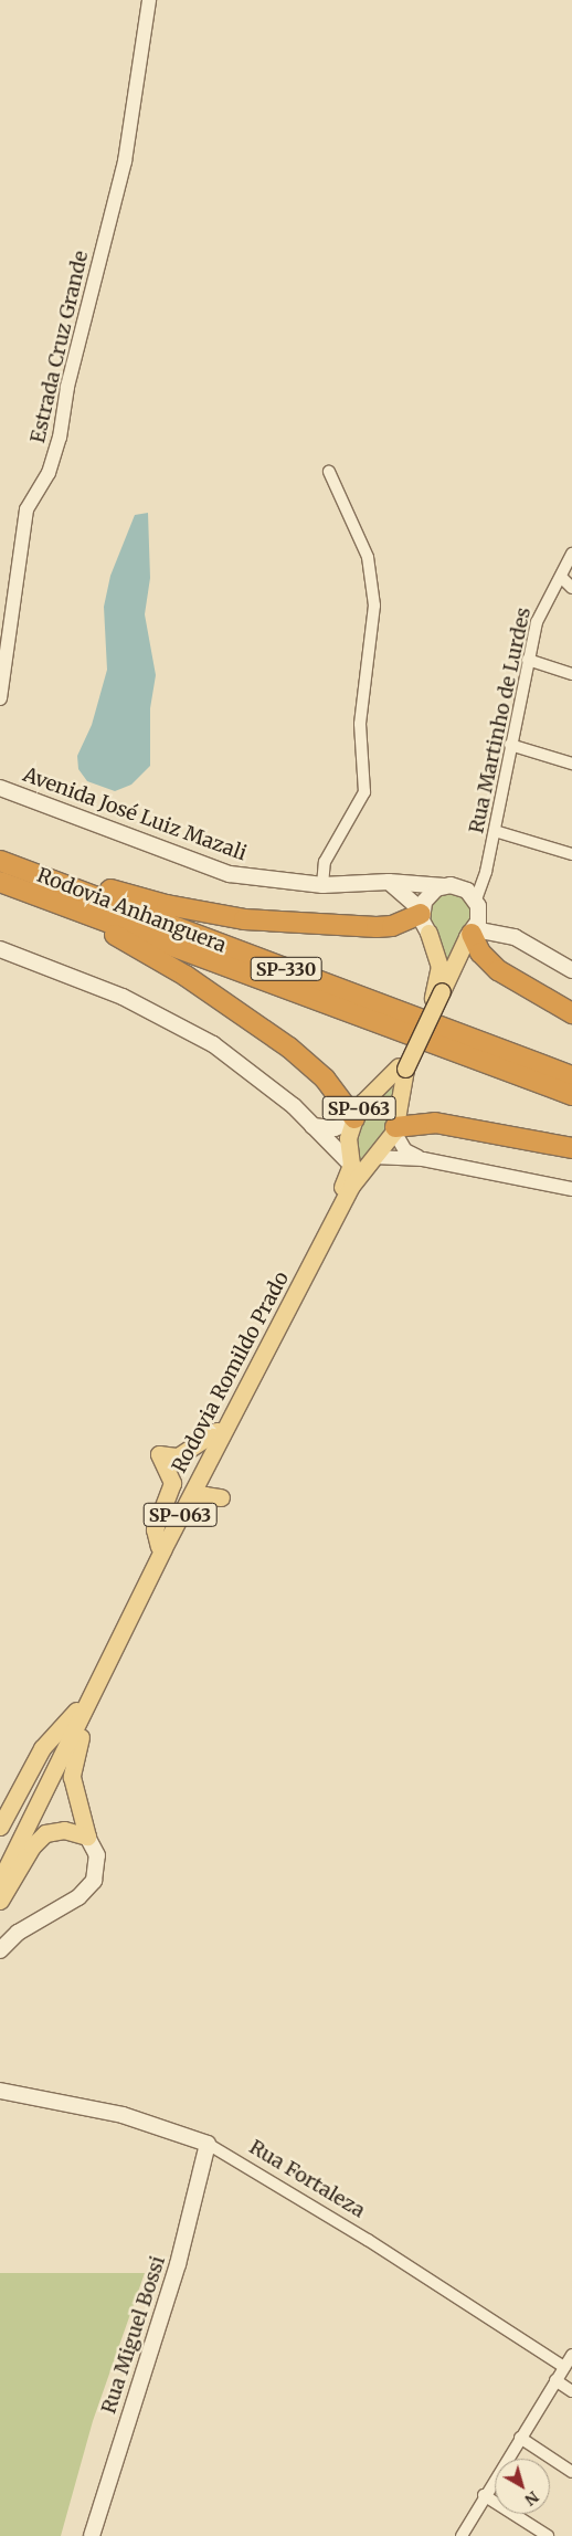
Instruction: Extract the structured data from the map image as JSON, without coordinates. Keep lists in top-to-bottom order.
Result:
{
  "streets": {
    "highway": ["Rodovia Anhanguera", "SP-330"],
    "main road": [
      "Avenida José Luiz Mazali",
      "SP-063",
      "Rodovia Romildo Prado",
      "Rua Fortaleza",
      "Rua Miguel Bossi"
    ],
    "street": ["Estrada Cruz Grande", "Rua Martinho de Lurdes"]
  },
  "crossings": [
    ["Rua Martinho de Lurdes", "Avenida José Luiz Mazali"],
    ["SP-063", "Rodovia Romildo Prado"],
    ["Rua Fortaleza", "Rua Miguel Bossi"]
  ],
  "north": "bottom right"
}
